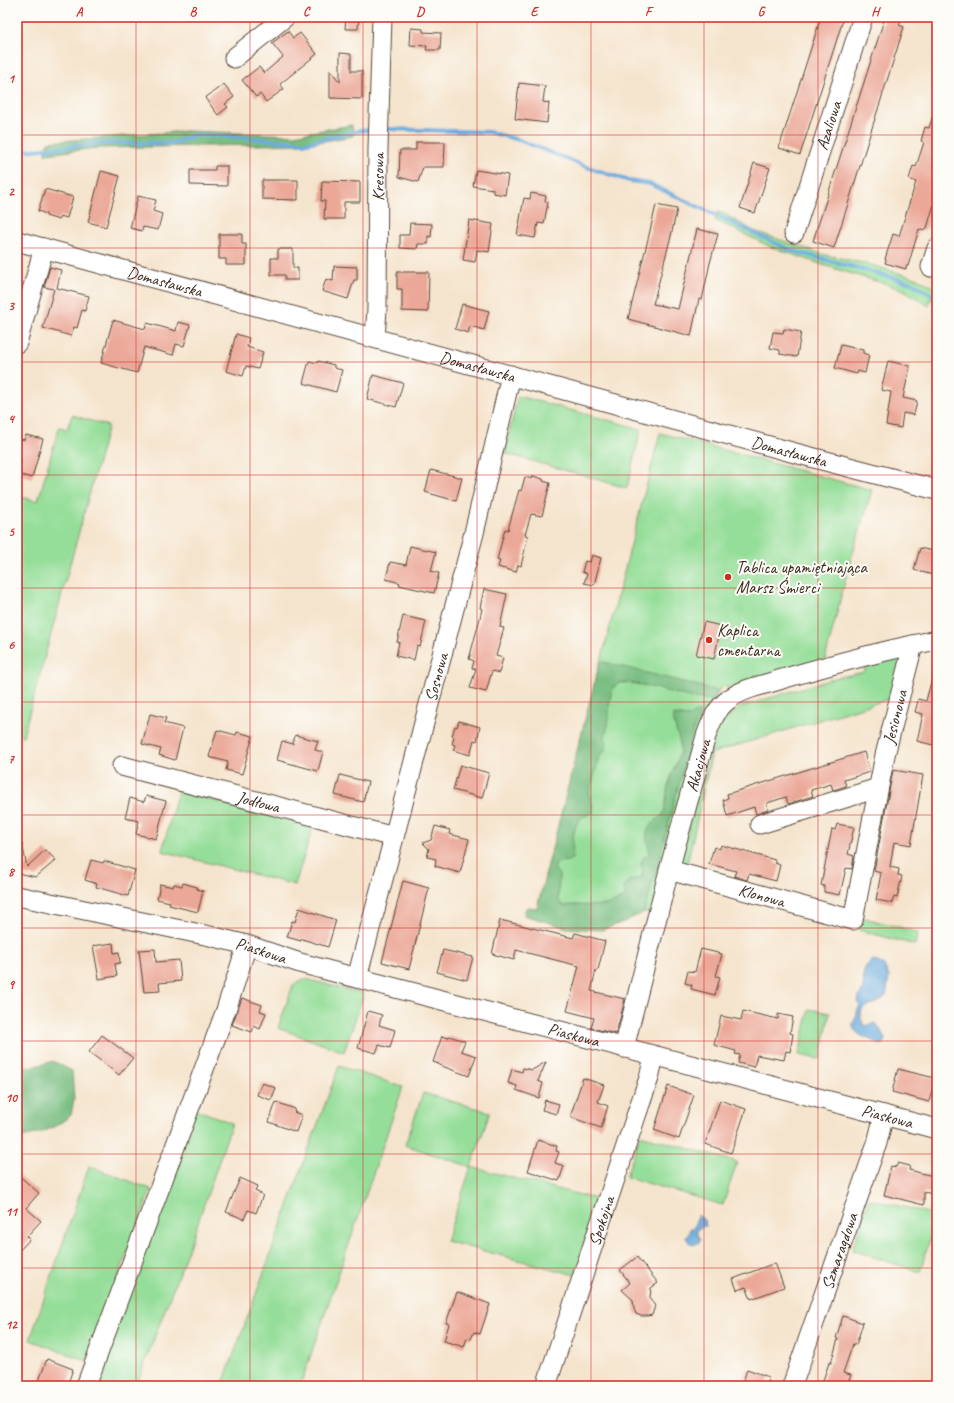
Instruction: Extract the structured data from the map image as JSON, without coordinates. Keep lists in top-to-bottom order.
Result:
{
  "streets": {
    "street": [
      "Azaliowa",
      "Kresowa",
      "Domasławska",
      "Sosnowa",
      "Jesionowa",
      "Akacjowa",
      "Jodłowa",
      "Klonowa",
      "Piaskowa",
      "Spokojna",
      "Szmaragdowa"
    ]
  },
  "crossings": [
    ["Kresowa", "Domasławska"],
    ["Domasławska", "Sosnowa"],
    ["Sosnowa", "Jodłowa"],
    ["Sosnowa", "Piaskowa"],
    ["Jesionowa", "Akacjowa"],
    ["Jesionowa", "Klonowa"],
    ["Akacjowa", "Klonowa"],
    ["Akacjowa", "Piaskowa"],
    ["Piaskowa", "Spokojna"],
    ["Piaskowa", "Szmaragdowa"]
  ],
  "places": ["Tablica upamiętniająca Marsz Śmierci", "Kaplica cmentarna"],
  "grid": {
    "columns": [
      "A",
      "B",
      "C",
      "D",
      "E",
      "F",
      "G",
      "H"
    ],
    "rows": [
      "1",
      "2",
      "3",
      "4",
      "5",
      "6",
      "7",
      "8",
      "9",
      "10",
      "11",
      "12"
    ]
  }
}
